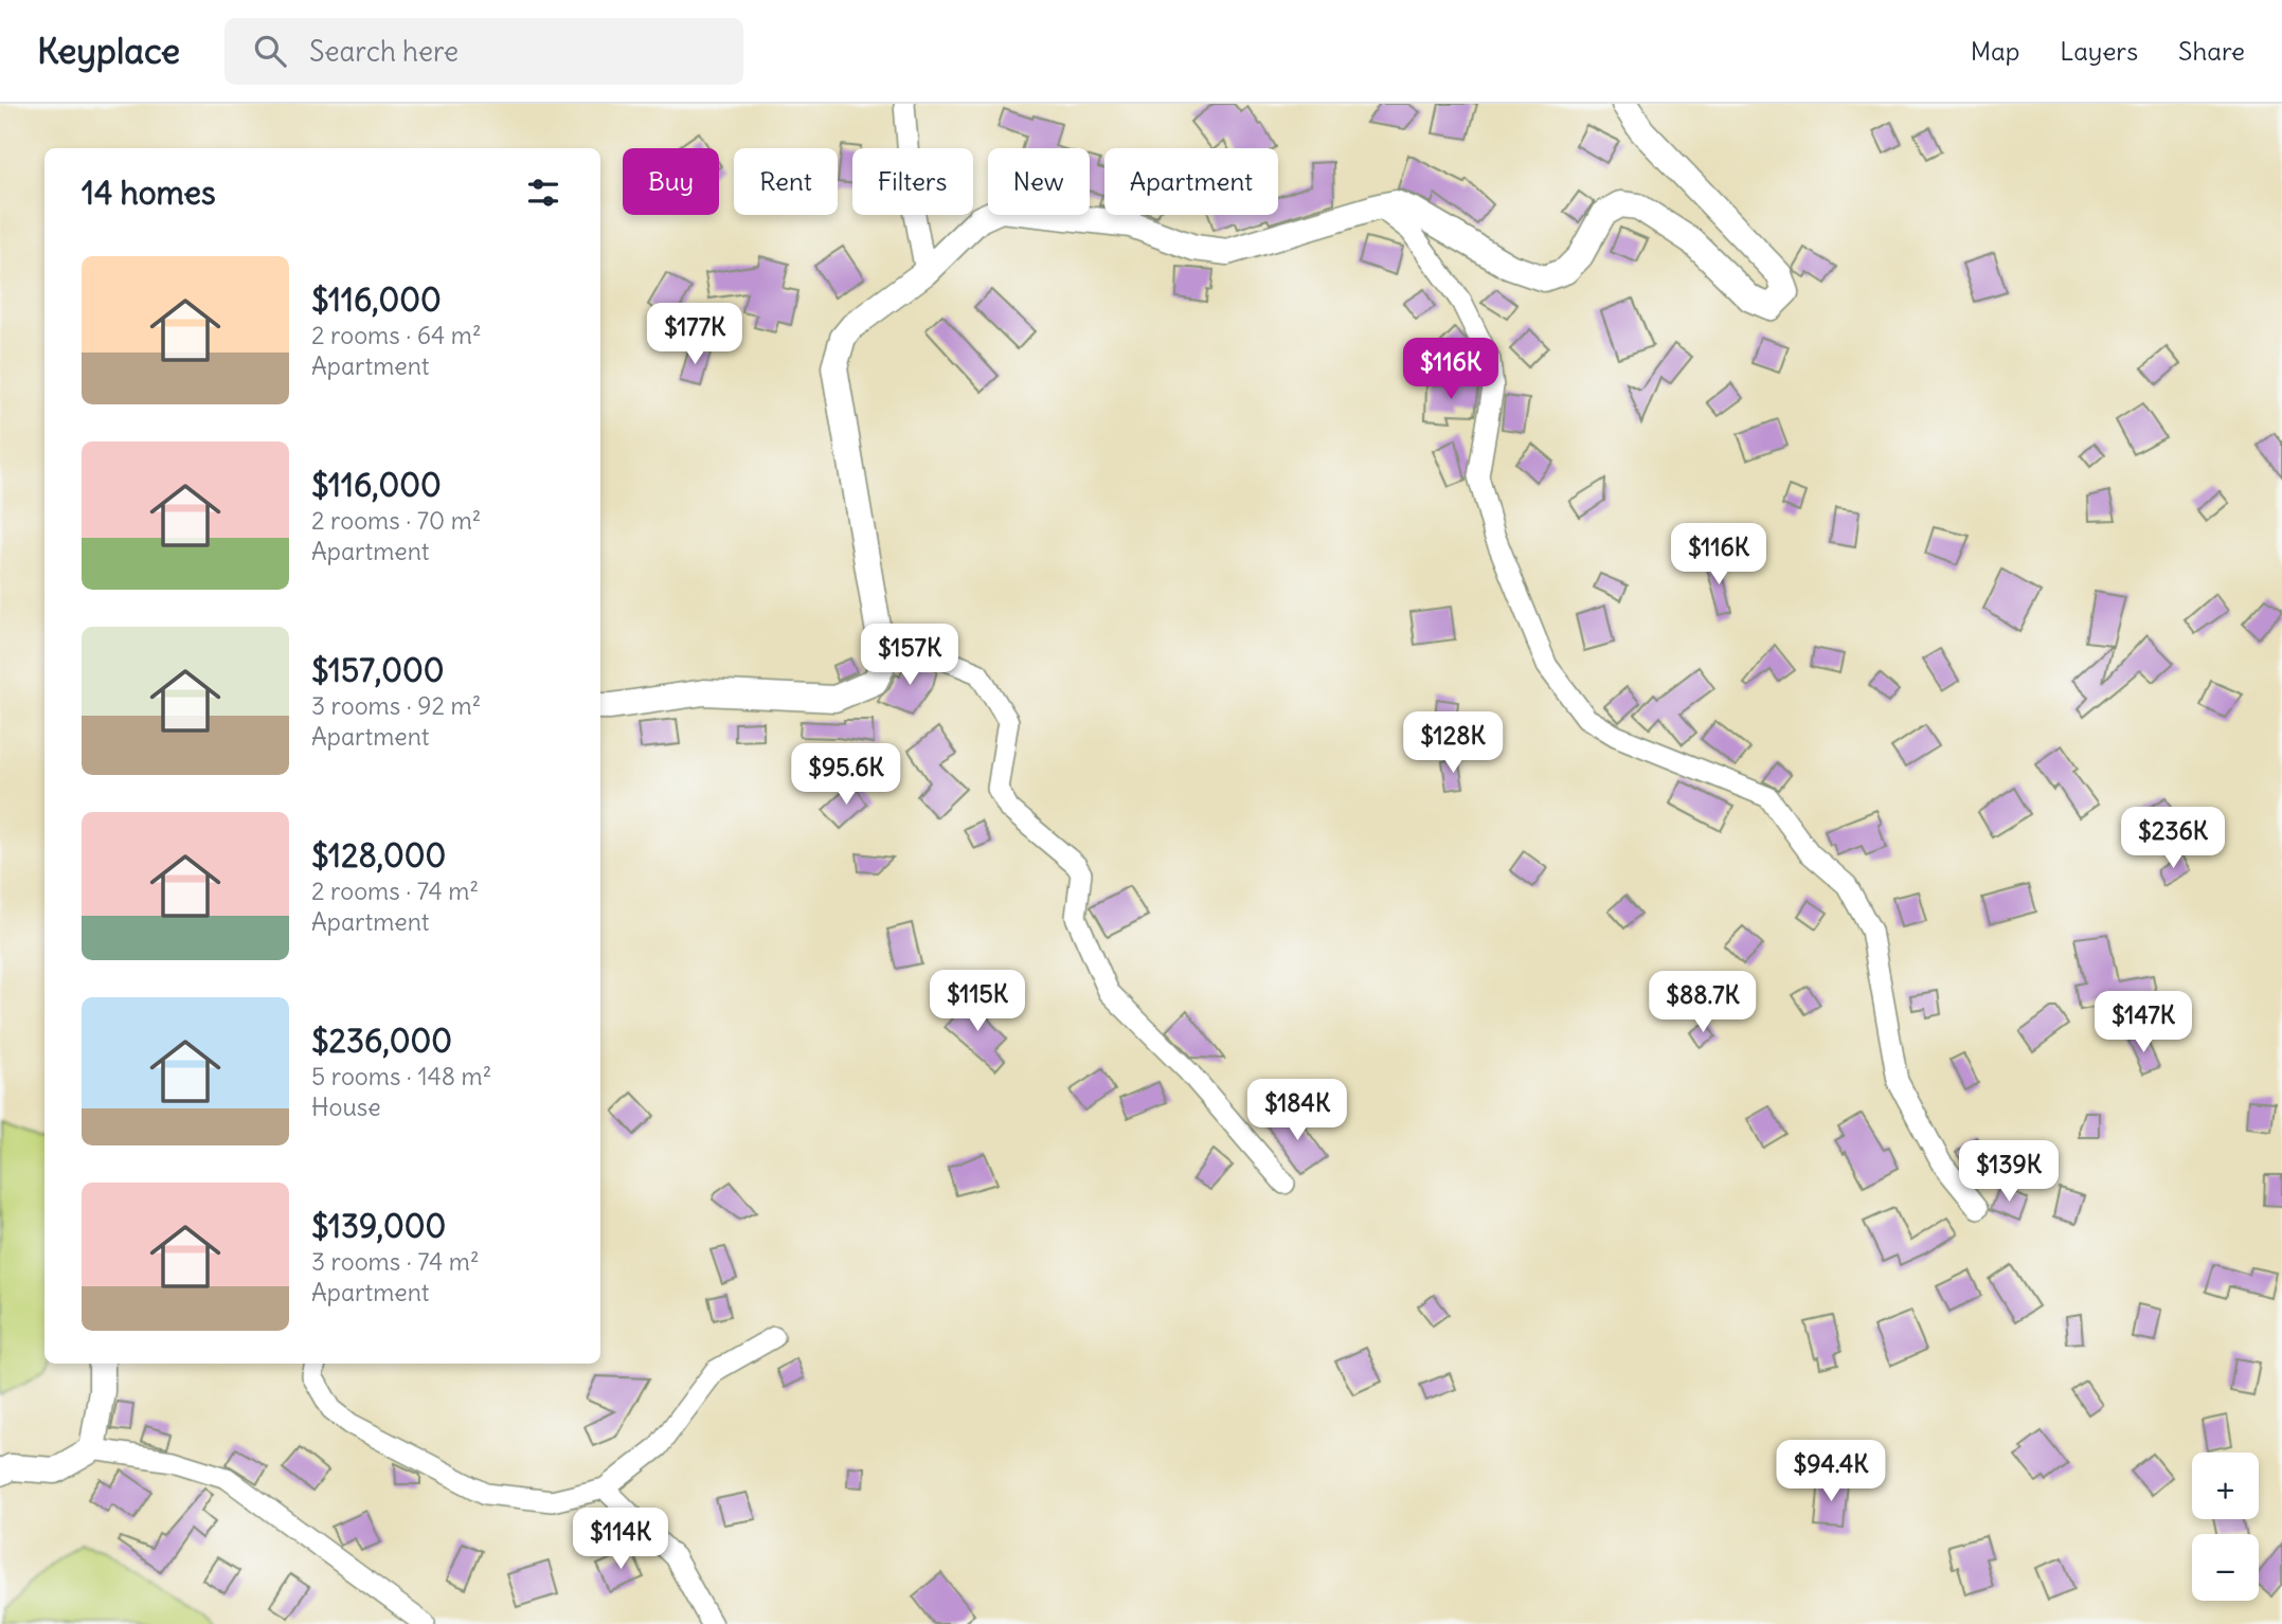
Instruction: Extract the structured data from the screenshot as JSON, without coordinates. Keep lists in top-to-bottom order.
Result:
{
  "page": {
    "header": "Keyplace",
    "search": "Search here",
    "nav": ["Map", "Layers", "Share"],
    "chip": [
      "Buy",
      "Rent",
      "Filters",
      "New",
      "Apartment"
    ],
    "heading": "14 homes",
    "list": [
      {
        "name": "$116,000",
        "note": "2 rooms · 64 m² · Apartment"
      },
      {
        "name": "$116,000",
        "note": "2 rooms · 70 m² · Apartment"
      },
      {
        "name": "$157,000",
        "note": "3 rooms · 92 m² · Apartment"
      },
      {
        "name": "$128,000",
        "note": "2 rooms · 74 m² · Apartment"
      },
      {
        "name": "$236,000",
        "note": "5 rooms · 148 m² · House"
      },
      {
        "name": "$139,000",
        "note": "3 rooms · 74 m² · Apartment"
      }
    ],
    "price": [
      "$177K",
      "$116K",
      "$116K",
      "$157K",
      "$128K",
      "$95.6K",
      "$236K",
      "$115K",
      "$88.7K",
      "$147K",
      "$184K",
      "$139K",
      "$94.4K",
      "$114K"
    ],
    "map_buttons": ["+", "−"]
  }
}
